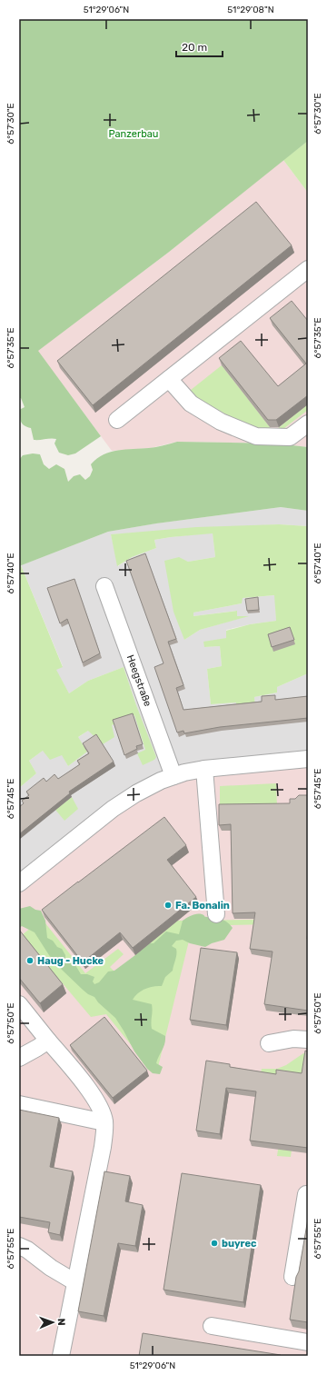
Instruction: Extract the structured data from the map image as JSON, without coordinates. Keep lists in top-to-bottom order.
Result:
{
  "streets": {
    "street": ["Heegstraße"]
  },
  "parks": ["Panzerbau"],
  "places": ["Fa. Bonalin", "Haug - Hucke", "buyrec"],
  "scale_bar": "20 m",
  "north": "right",
  "coordinates": [
    "51°29'06\"N",
    "51°29'08\"N",
    "6°57'30\"E",
    "6°57'35\"E",
    "6°57'40\"E",
    "6°57'45\"E",
    "6°57'50\"E",
    "6°57'55\"E"
  ]
}
